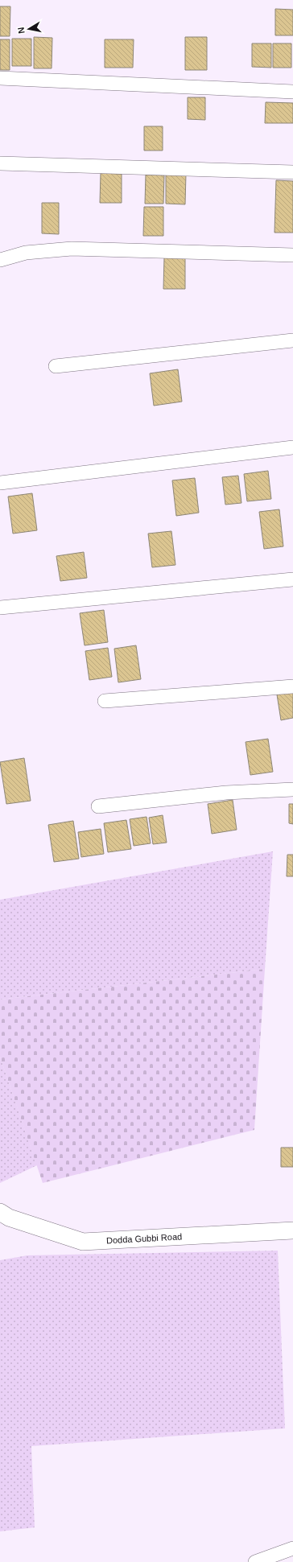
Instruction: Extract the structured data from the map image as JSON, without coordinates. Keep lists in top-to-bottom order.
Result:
{
  "streets": {
    "main road": ["Dodda Gubbi Road"]
  },
  "north": "left"
}
